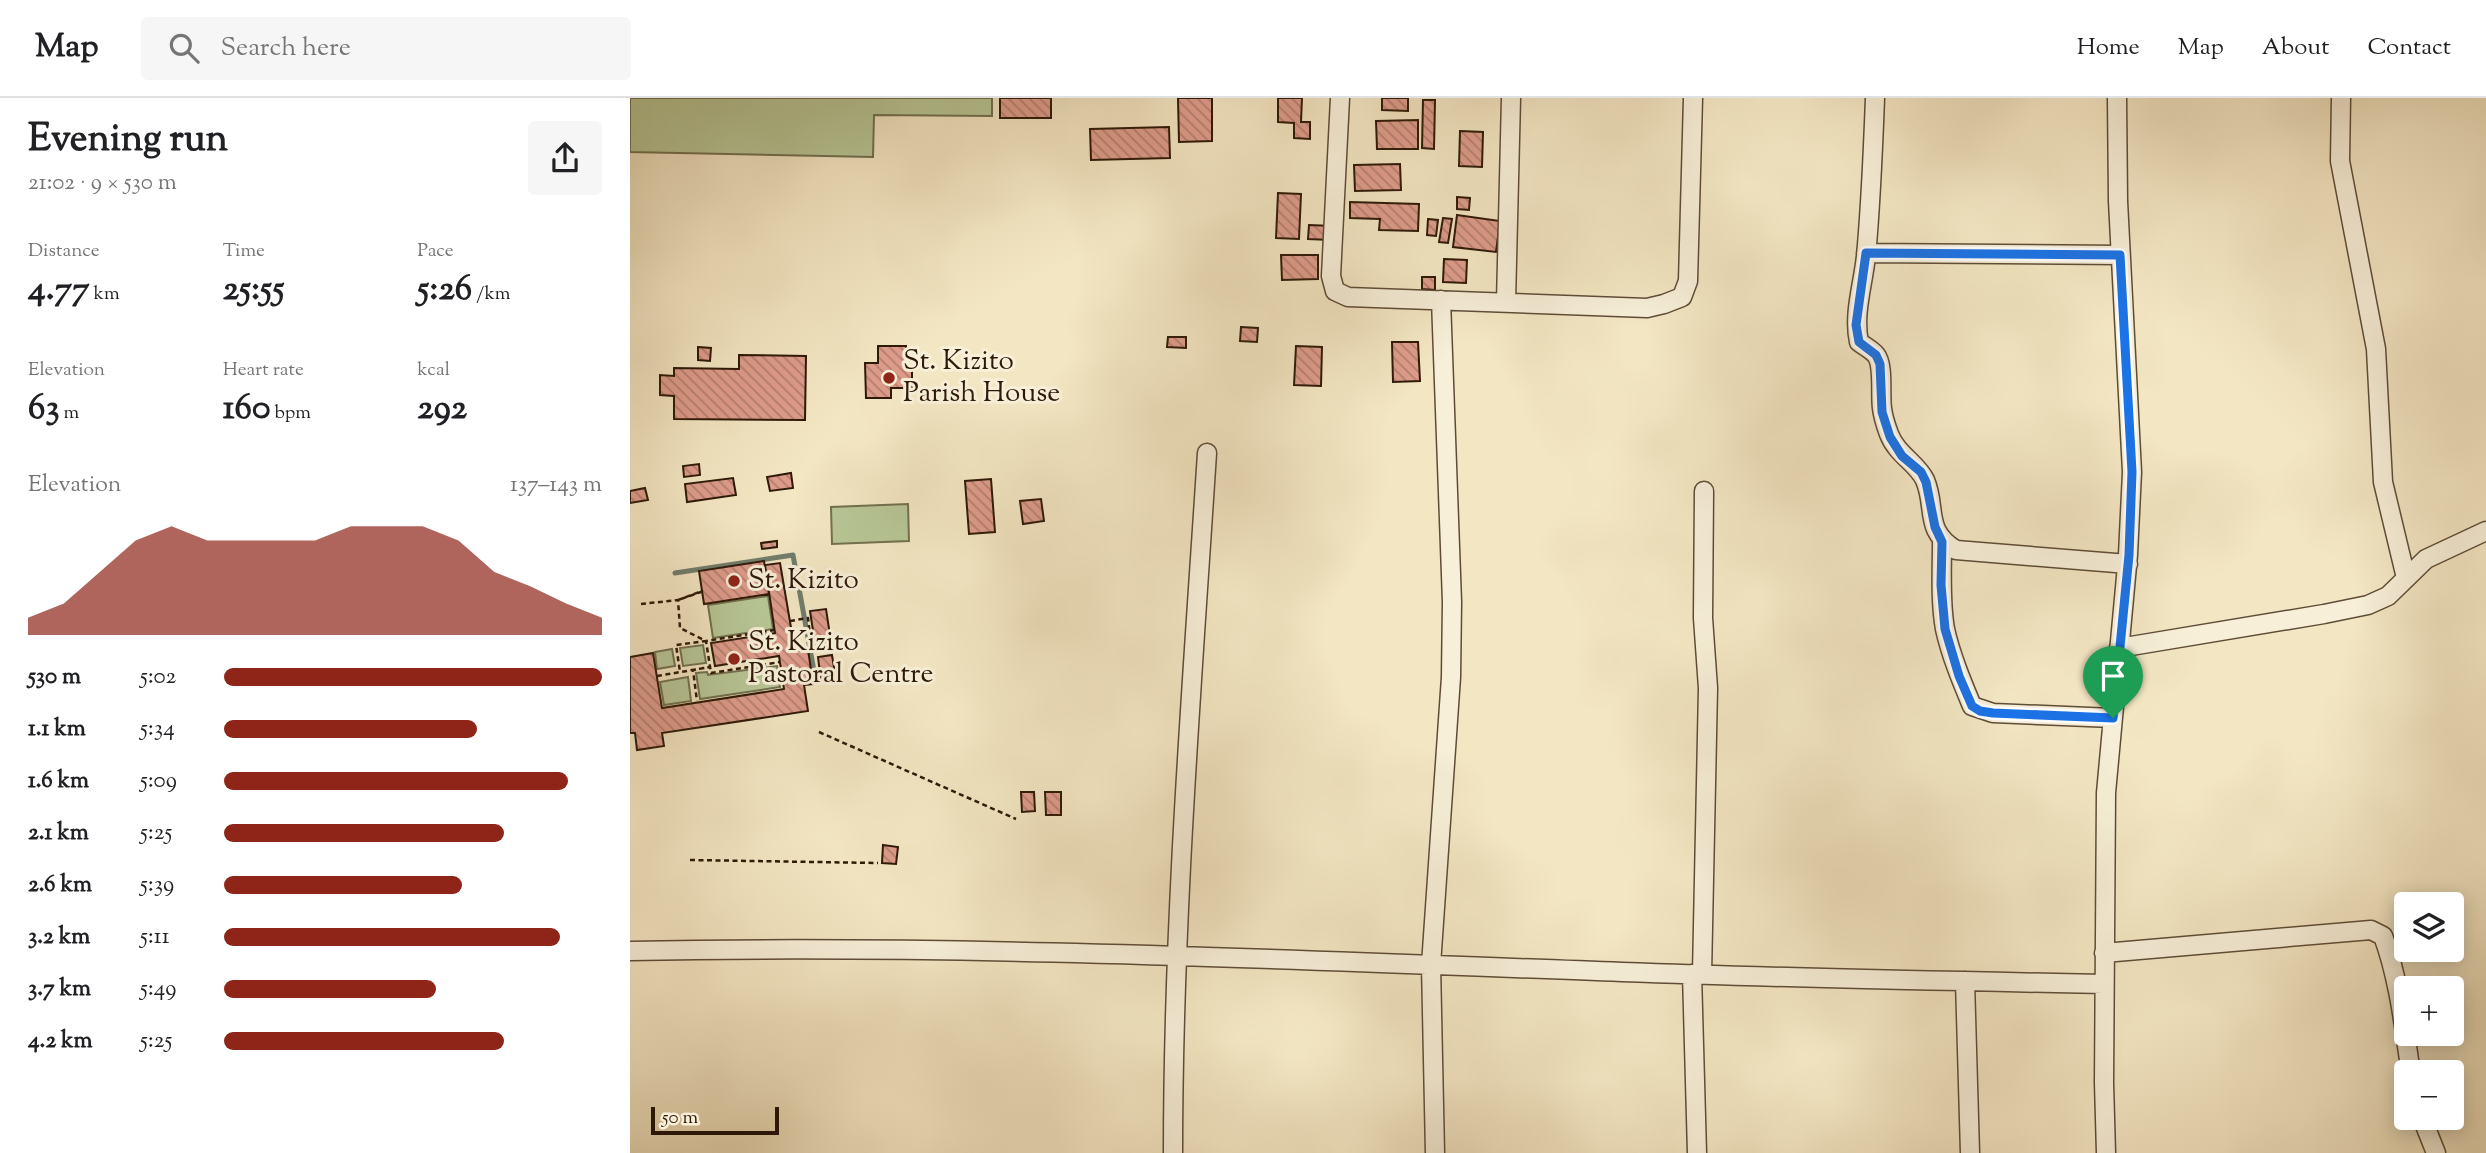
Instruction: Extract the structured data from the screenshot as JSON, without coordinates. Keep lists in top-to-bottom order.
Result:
{
  "places": ["St. Kizito Parish House", "St. Kizito", "St. Kizito Pastoral Centre"],
  "scale_bar": "50 m",
  "page": {
    "header": "Map",
    "search": "Search here",
    "nav": [
      "Home",
      "Map",
      "About",
      "Contact"
    ],
    "heading": ["Evening run", "21:02 · 9 × 530 m"],
    "stats": [
      ["Distance", "4.77 km"],
      ["Time", "25:55"],
      ["Pace", "5:26 /km"],
      ["Elevation", "63 m"],
      ["Heart rate", "160 bpm"],
      ["kcal", "292"]
    ],
    "chart": ["Elevation", "137–143 m"],
    "list": [
      {
        "name": "530 m",
        "note": "5:02"
      },
      {
        "name": "1.1 km",
        "note": "5:34"
      },
      {
        "name": "1.6 km",
        "note": "5:09"
      },
      {
        "name": "2.1 km",
        "note": "5:25"
      },
      {
        "name": "2.6 km",
        "note": "5:39"
      },
      {
        "name": "3.2 km",
        "note": "5:11"
      },
      {
        "name": "3.7 km",
        "note": "5:49"
      },
      {
        "name": "4.2 km",
        "note": "5:25"
      }
    ],
    "map_buttons": ["+", "−"],
    "scale": "50 m"
  }
}
